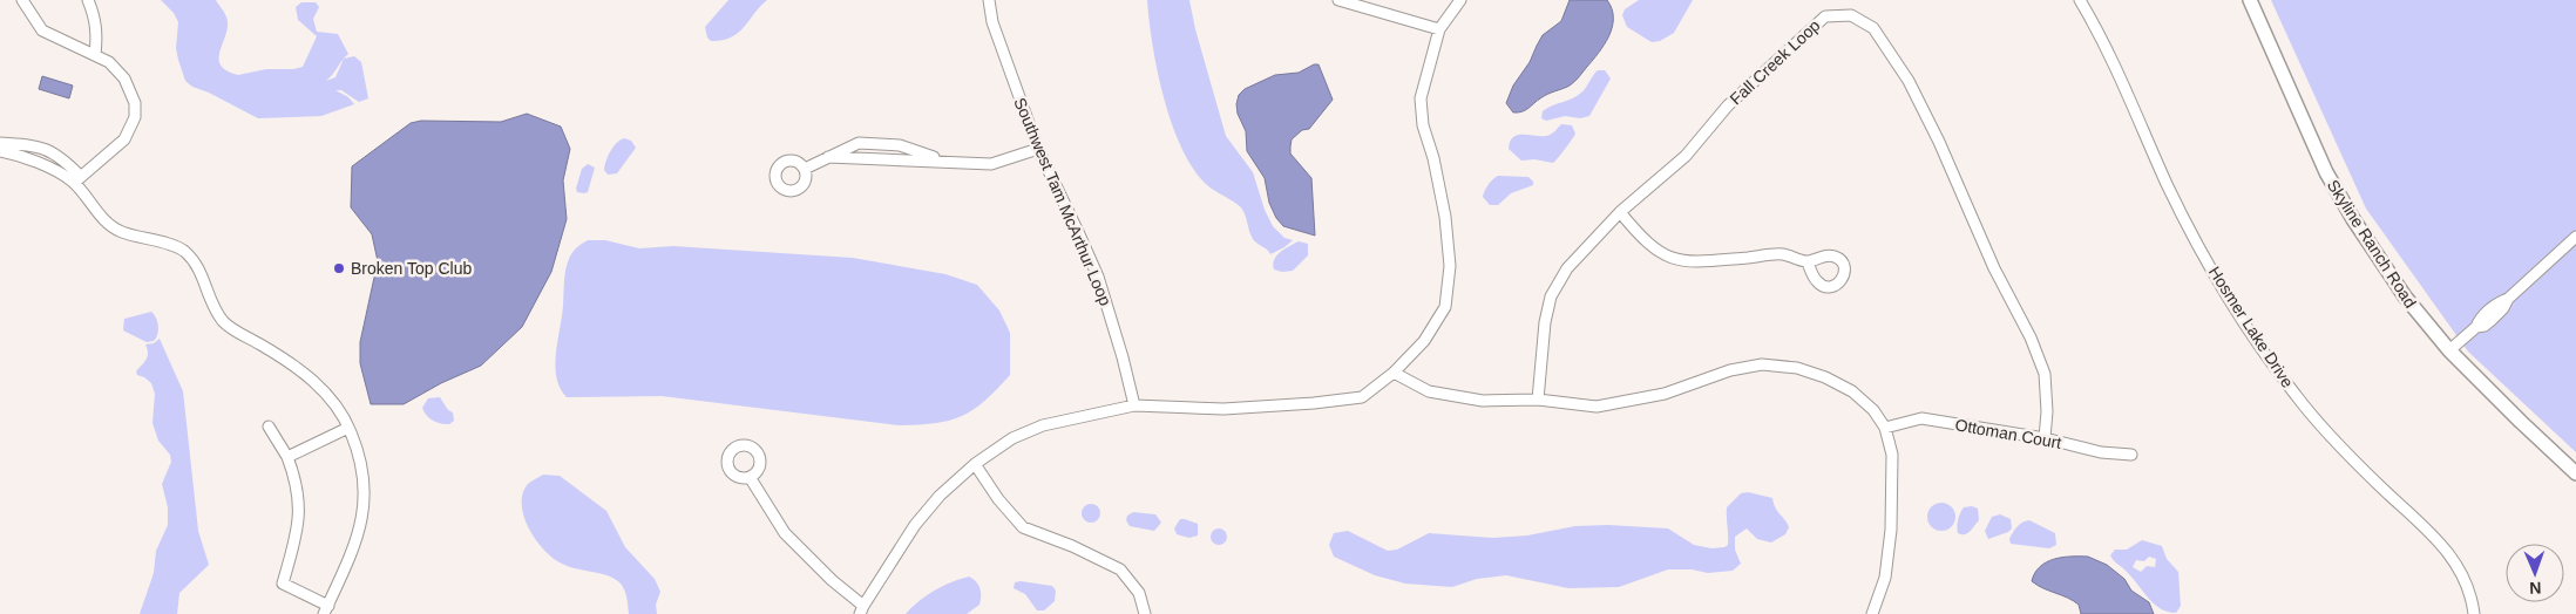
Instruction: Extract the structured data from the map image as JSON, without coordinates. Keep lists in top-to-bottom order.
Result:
{
  "streets": {
    "street": [
      "Fall Creek Loop",
      "Southwest Tam McArthur Loop",
      "Skyline Ranch Road",
      "Hosmer Lake Drive",
      "Ottoman Court"
    ]
  },
  "crossings": [
    ["Fall Creek Loop", "Ottoman Court"]
  ],
  "places": ["Broken Top Club"],
  "north": "bottom"
}
